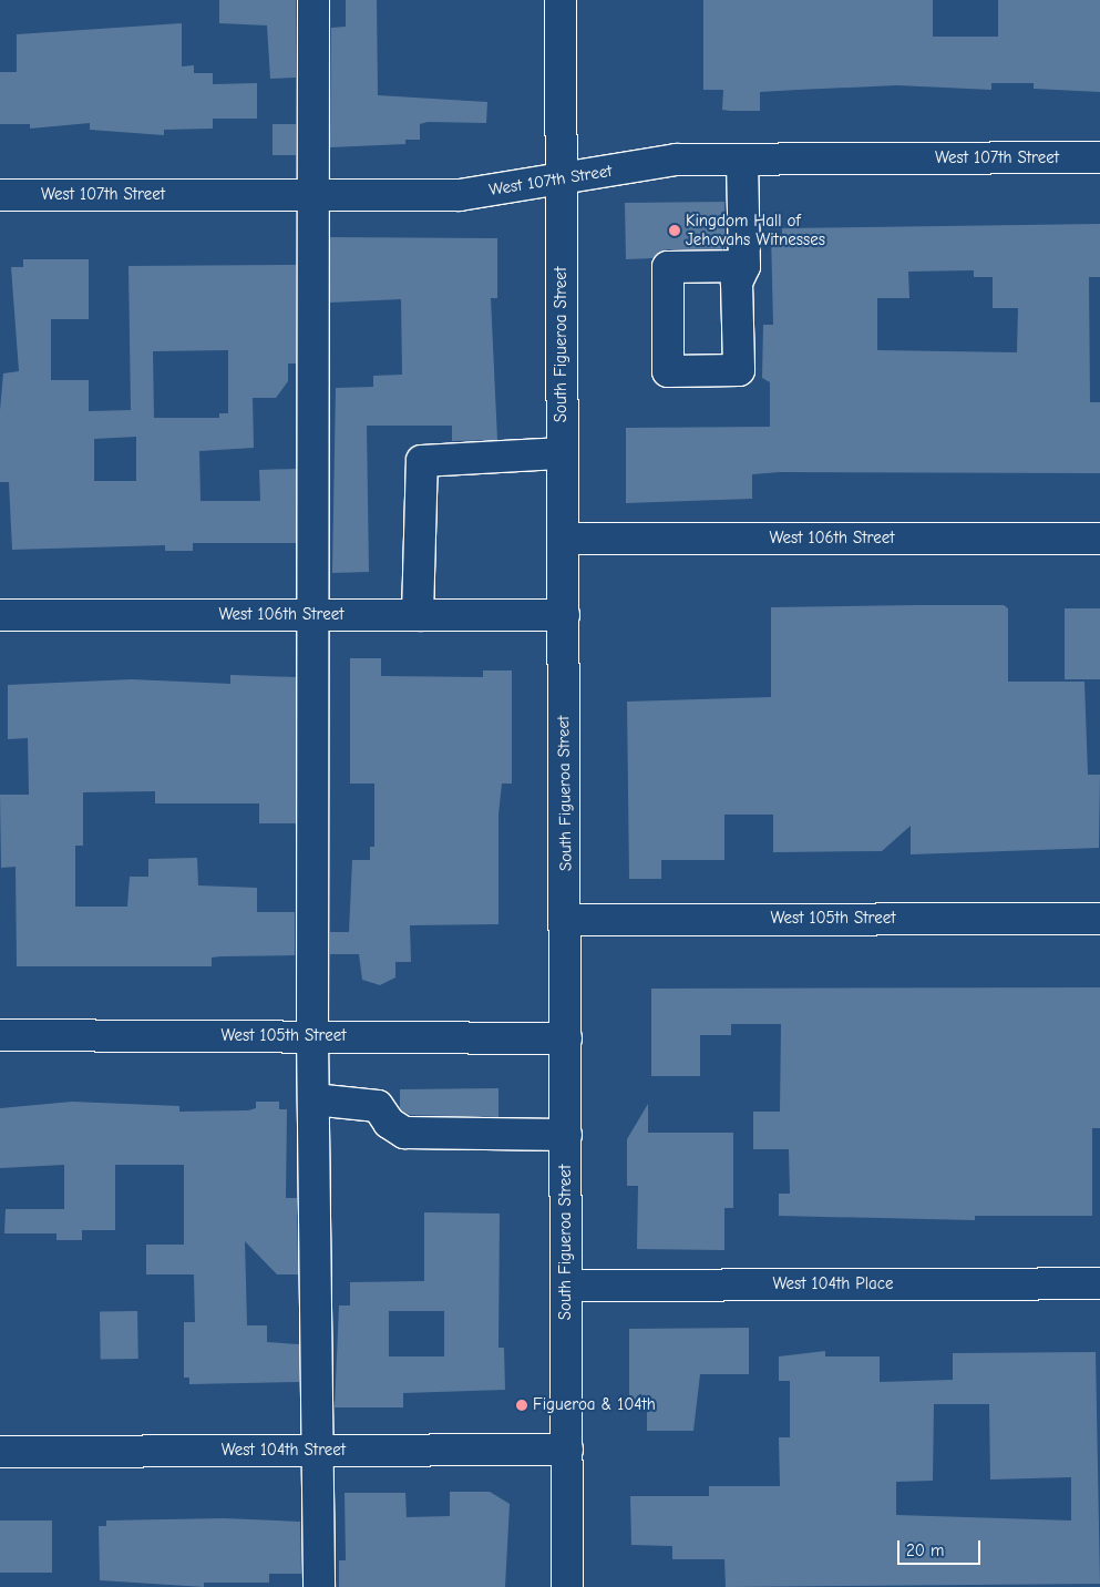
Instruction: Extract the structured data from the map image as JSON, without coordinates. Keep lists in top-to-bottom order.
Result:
{
  "streets": {
    "street": [
      "West 107th Street",
      "South Figueroa Street",
      "West 106th Street",
      "West 105th Street",
      "West 104th Place",
      "West 104th Street"
    ]
  },
  "crossings": [
    ["West 107th Street", "South Figueroa Street"],
    ["South Figueroa Street", "West 106th Street"],
    ["South Figueroa Street", "West 105th Street"],
    ["South Figueroa Street", "West 104th Place"],
    ["South Figueroa Street", "West 104th Street"]
  ],
  "places": ["Kingdom Hall of Jehovahs Witnesses", "Figueroa & 104th"],
  "scale_bar": "20 m"
}
